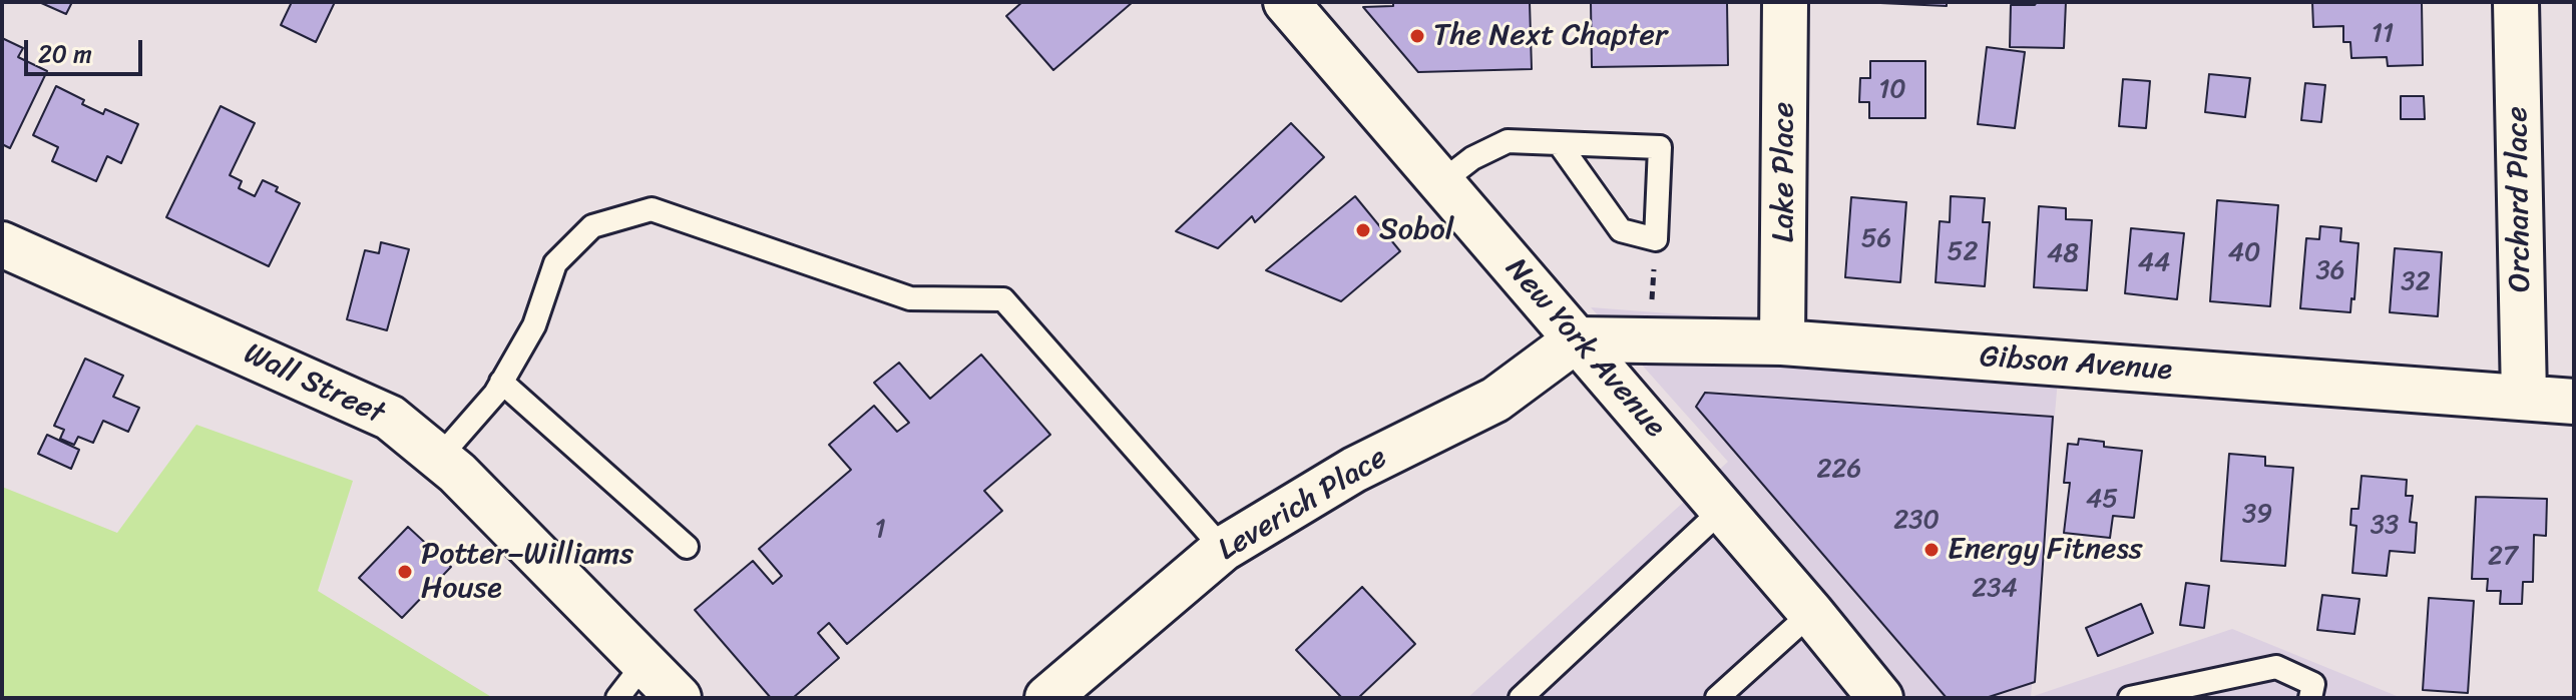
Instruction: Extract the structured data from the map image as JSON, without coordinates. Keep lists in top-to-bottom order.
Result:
{
  "streets": {
    "street": [
      "Lake Place",
      "Orchard Place",
      "New York Avenue",
      "Gibson Avenue",
      "Wall Street",
      "Leverich Place"
    ]
  },
  "crossings": [
    ["Lake Place", "Gibson Avenue"],
    ["Orchard Place", "Gibson Avenue"],
    ["New York Avenue", "Gibson Avenue"],
    ["New York Avenue", "Leverich Place"],
    ["Gibson Avenue", "Leverich Place"]
  ],
  "places": [
    "The Next Chapter",
    "Sobol",
    "Energy Fitness",
    "Potter–Williams House"
  ],
  "house_numbers": [
    "11",
    "10",
    "56",
    "52",
    "40",
    "48",
    "44",
    "36",
    "32",
    "226",
    "45",
    "39",
    "230",
    "33",
    "1",
    "27",
    "234"
  ],
  "scale_bar": "20 m"
}
